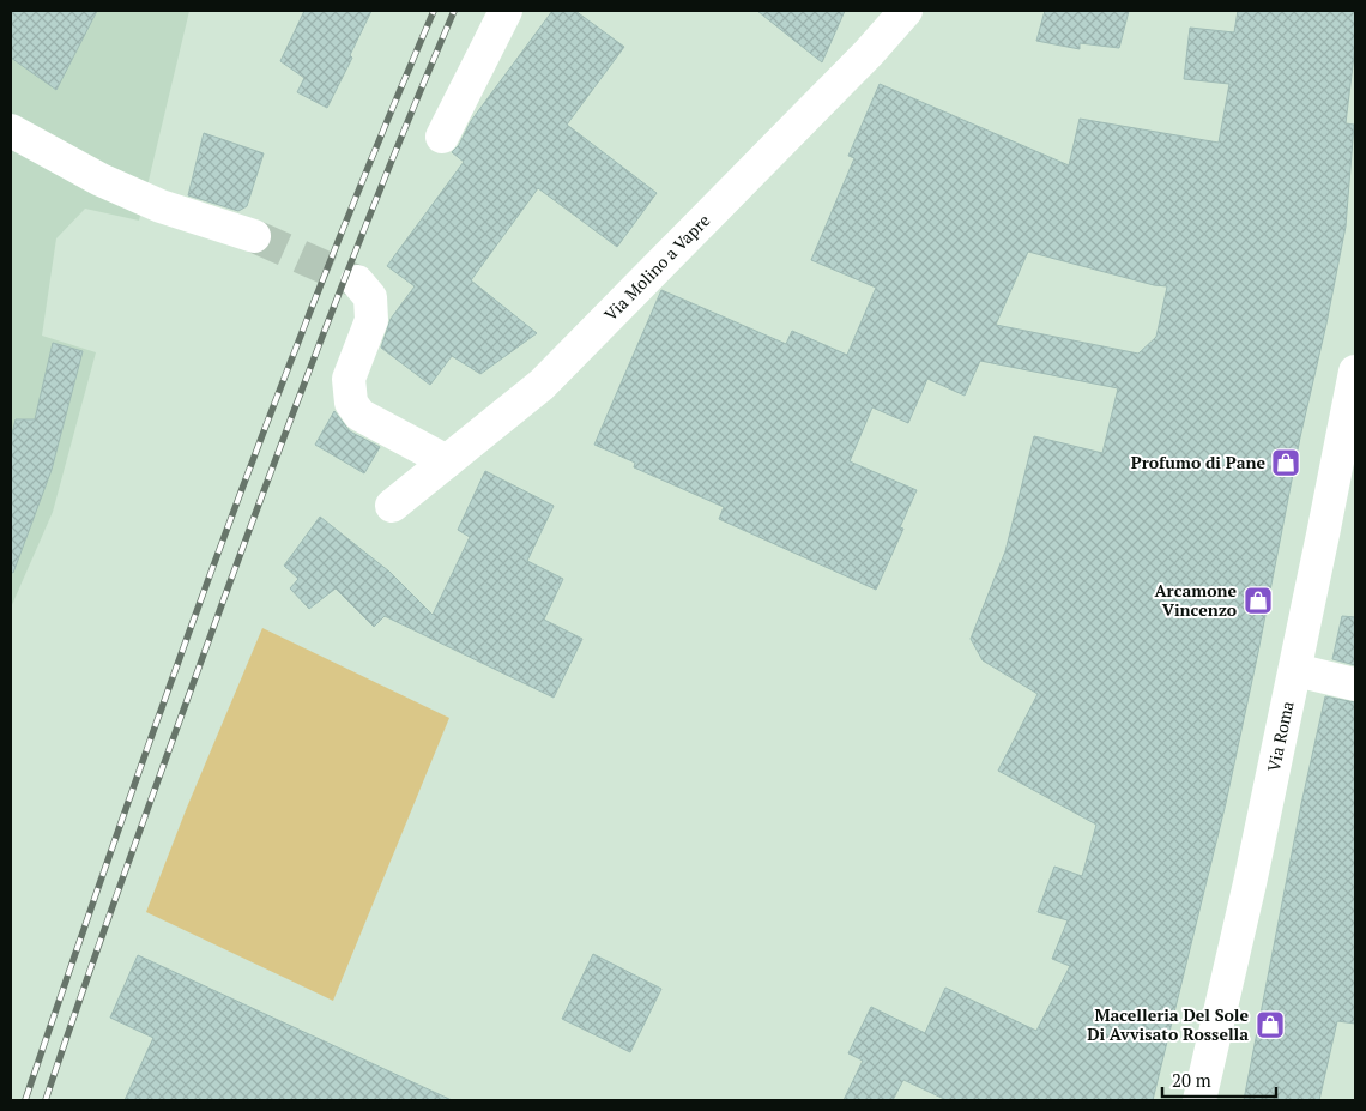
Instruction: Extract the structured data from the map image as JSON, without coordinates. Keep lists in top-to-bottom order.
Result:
{
  "streets": {
    "street": ["Via Molino a Vapre", "Via Roma"]
  },
  "places": {
    "shop": ["Profumo di Pane", "Arcamone Vincenzo", "Macelleria Del Sole Di Avvisato Rossella"]
  },
  "scale_bar": "20 m"
}
